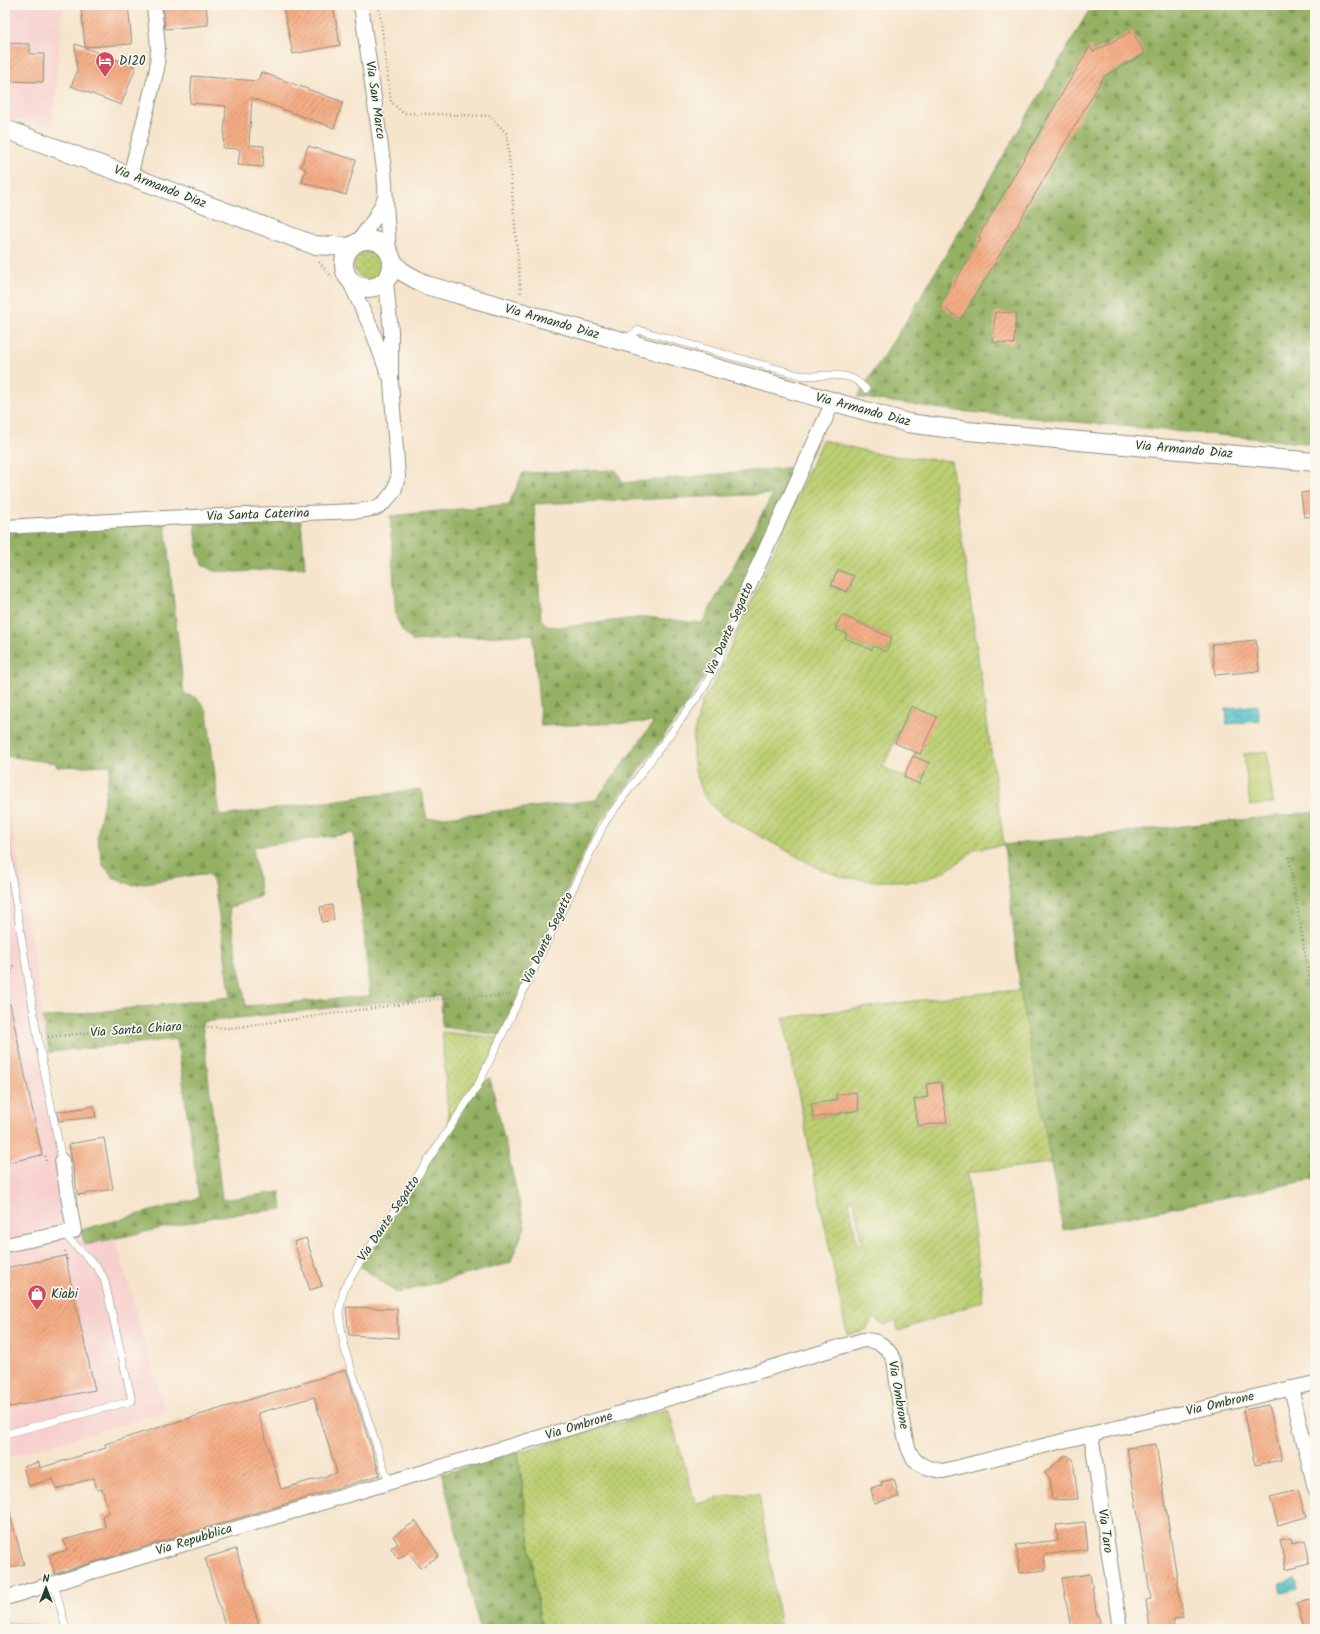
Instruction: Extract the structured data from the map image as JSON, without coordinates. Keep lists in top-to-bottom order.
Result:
{
  "streets": {
    "street": [
      "Via San Marco",
      "Via Armando Diaz",
      "Via Santa Caterina",
      "Via Dante Segatto",
      "Via Ombrone",
      "Via Taro",
      "Via Repubblica"
    ],
    "path": ["Via Santa Chiara"]
  },
  "crossings": [
    ["Via San Marco", "Via Armando Diaz"],
    ["Via San Marco", "Via Santa Caterina"],
    ["Via Armando Diaz", "Via Santa Caterina"],
    ["Via Armando Diaz", "Via Dante Segatto"],
    ["Via Dante Segatto", "Via Ombrone"],
    ["Via Dante Segatto", "Via Repubblica"],
    ["Via Ombrone", "Via Taro"],
    ["Via Ombrone", "Via Repubblica"]
  ],
  "places": {
    "hotel": ["D120"],
    "shop": ["Kiabi"]
  },
  "north": "top"
}
